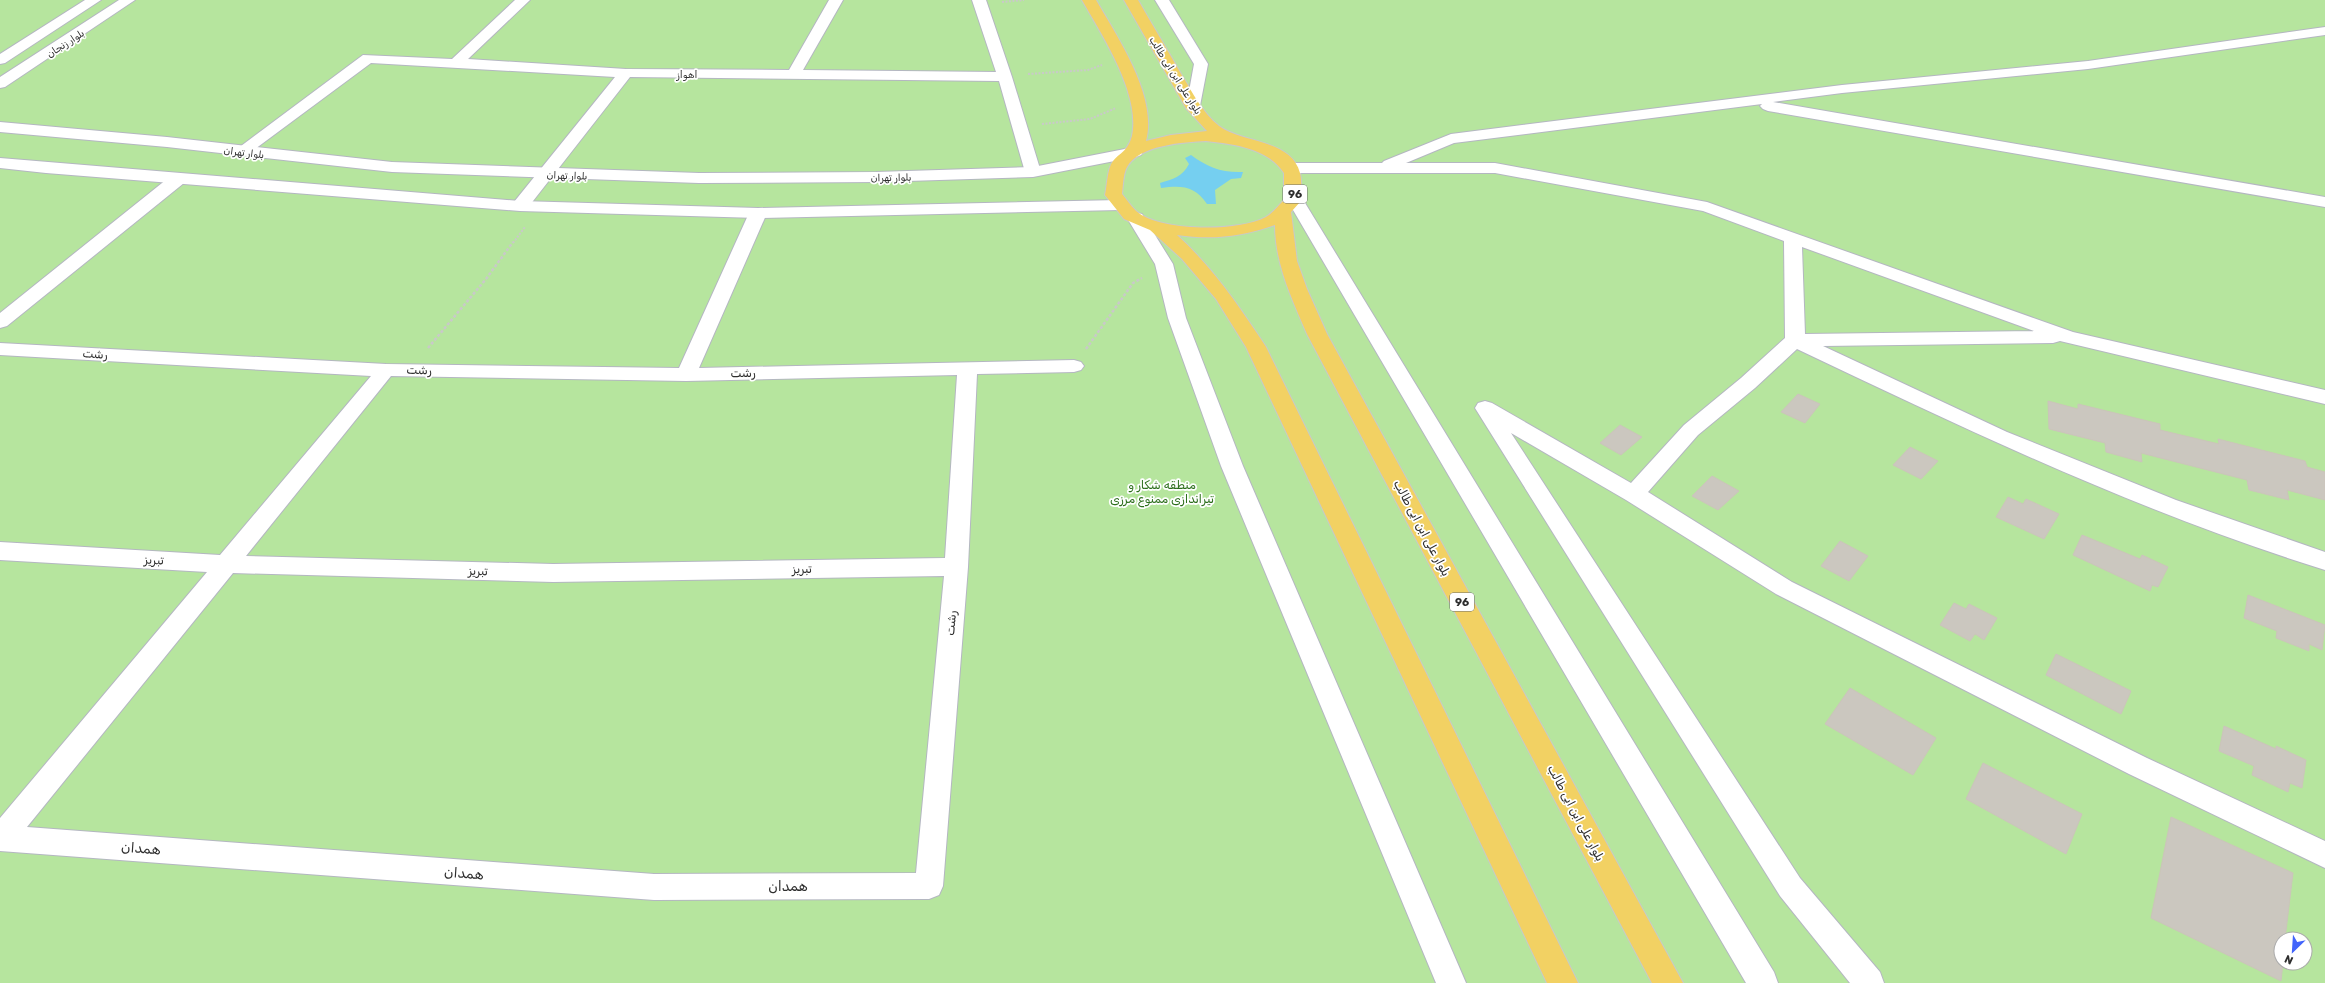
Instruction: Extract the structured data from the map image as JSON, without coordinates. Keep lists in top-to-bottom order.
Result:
{
  "streets": {
    "main road": ["بلوار علی ابن ابی طالب", "96"],
    "street": [
      "بلوار زنجان",
      "اهواز",
      "بلوار تهران",
      "رشت",
      "تبریز",
      "همدان"
    ]
  },
  "crossings": [
    ["اهواز", "بلوار تهران"],
    ["بلوار علی ابن ابی طالب", "96"],
    ["بلوار تهران", "96"],
    ["رشت", "تبریز"],
    ["رشت", "همدان"]
  ],
  "parks": ["منطقه شکار و تیراندازی ممنوع مرزی"],
  "north": "bottom left"
}
